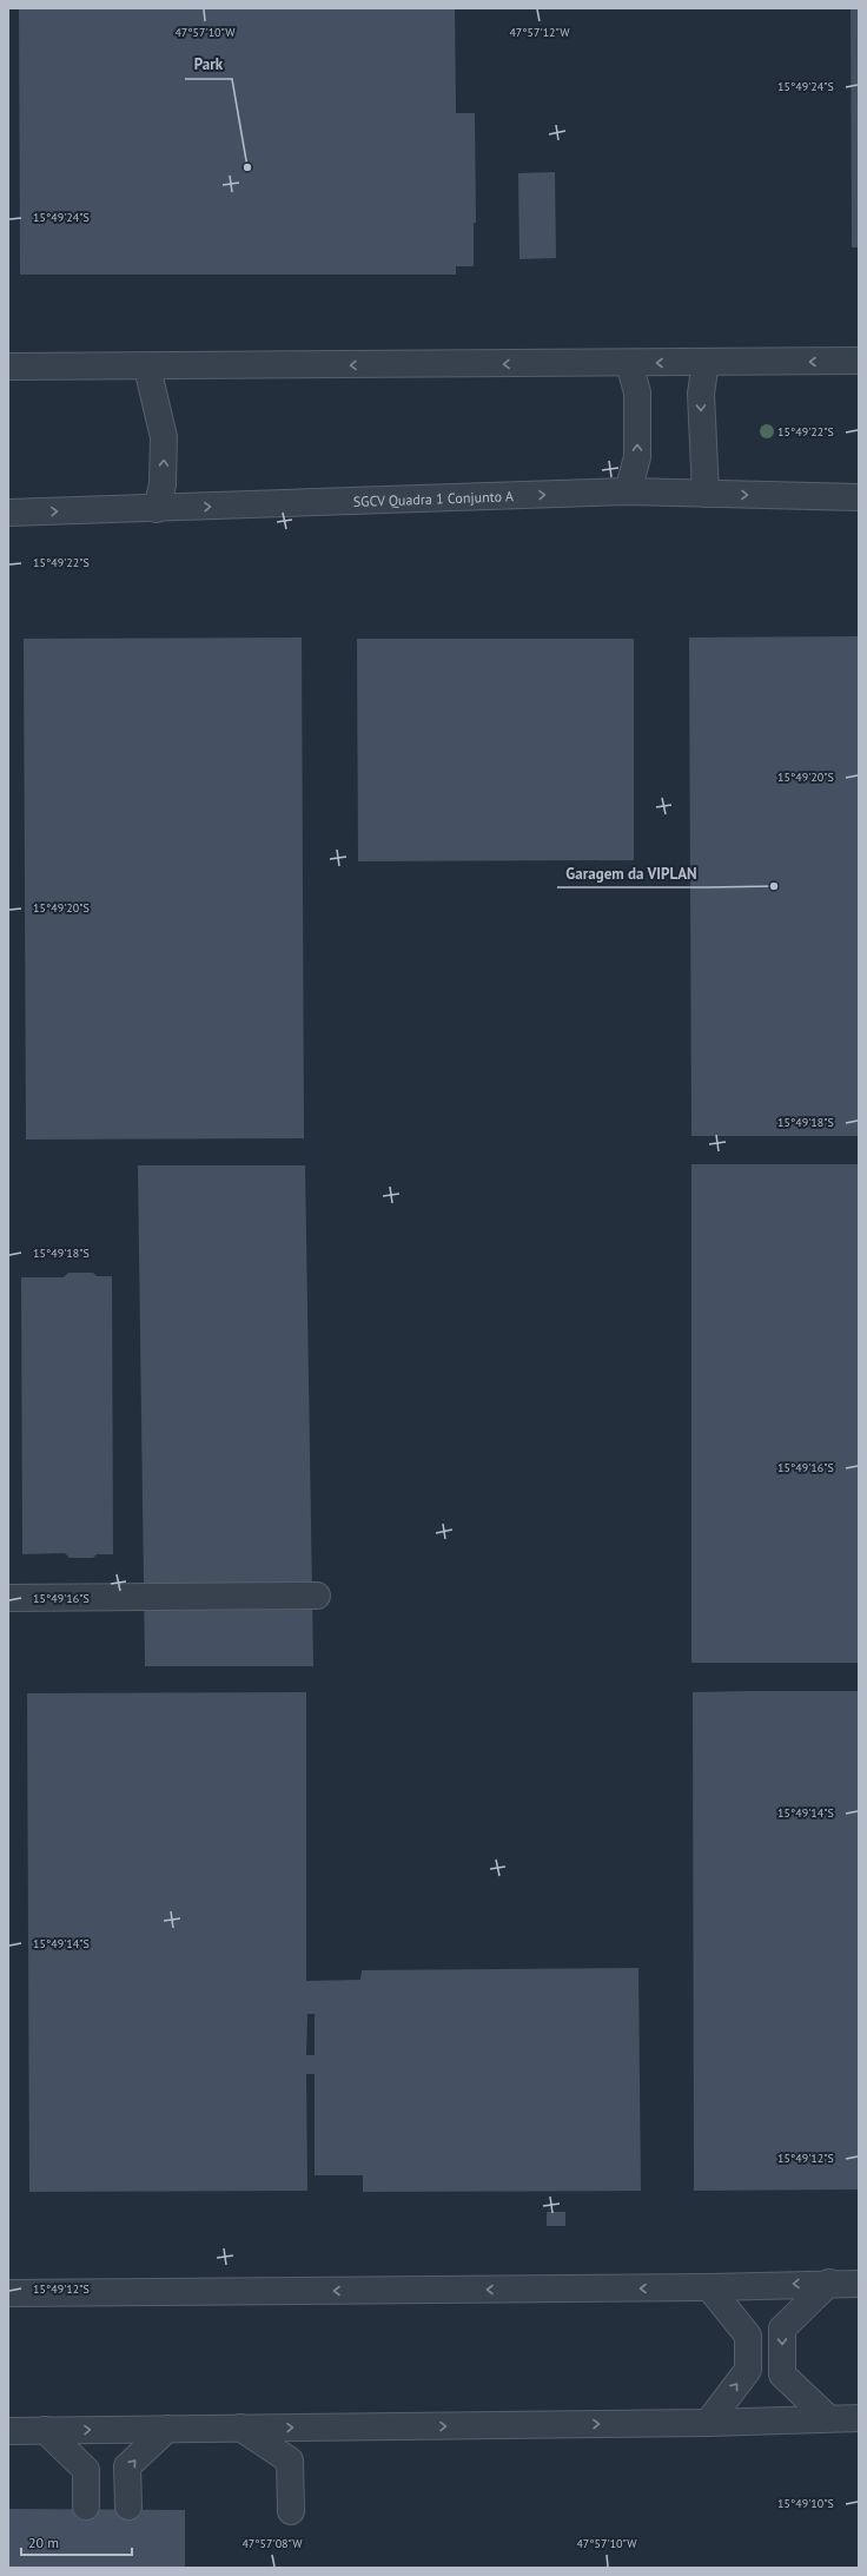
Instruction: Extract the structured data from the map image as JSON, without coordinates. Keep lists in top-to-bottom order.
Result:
{
  "streets": {
    "street": ["SGCV Quadra 1 Conjunto A"]
  },
  "places": ["Park", "Garagem da VIPLAN"],
  "scale_bar": "20 m",
  "coordinates": [
    "47°57'10\"W",
    "47°57'12\"W",
    "15°49'24\"S",
    "15°49'22\"S",
    "15°49'20\"S",
    "15°49'18\"S",
    "15°49'16\"S",
    "15°49'14\"S",
    "15°49'12\"S",
    "15°49'10\"S",
    "47°57'08\"W"
  ]
}
